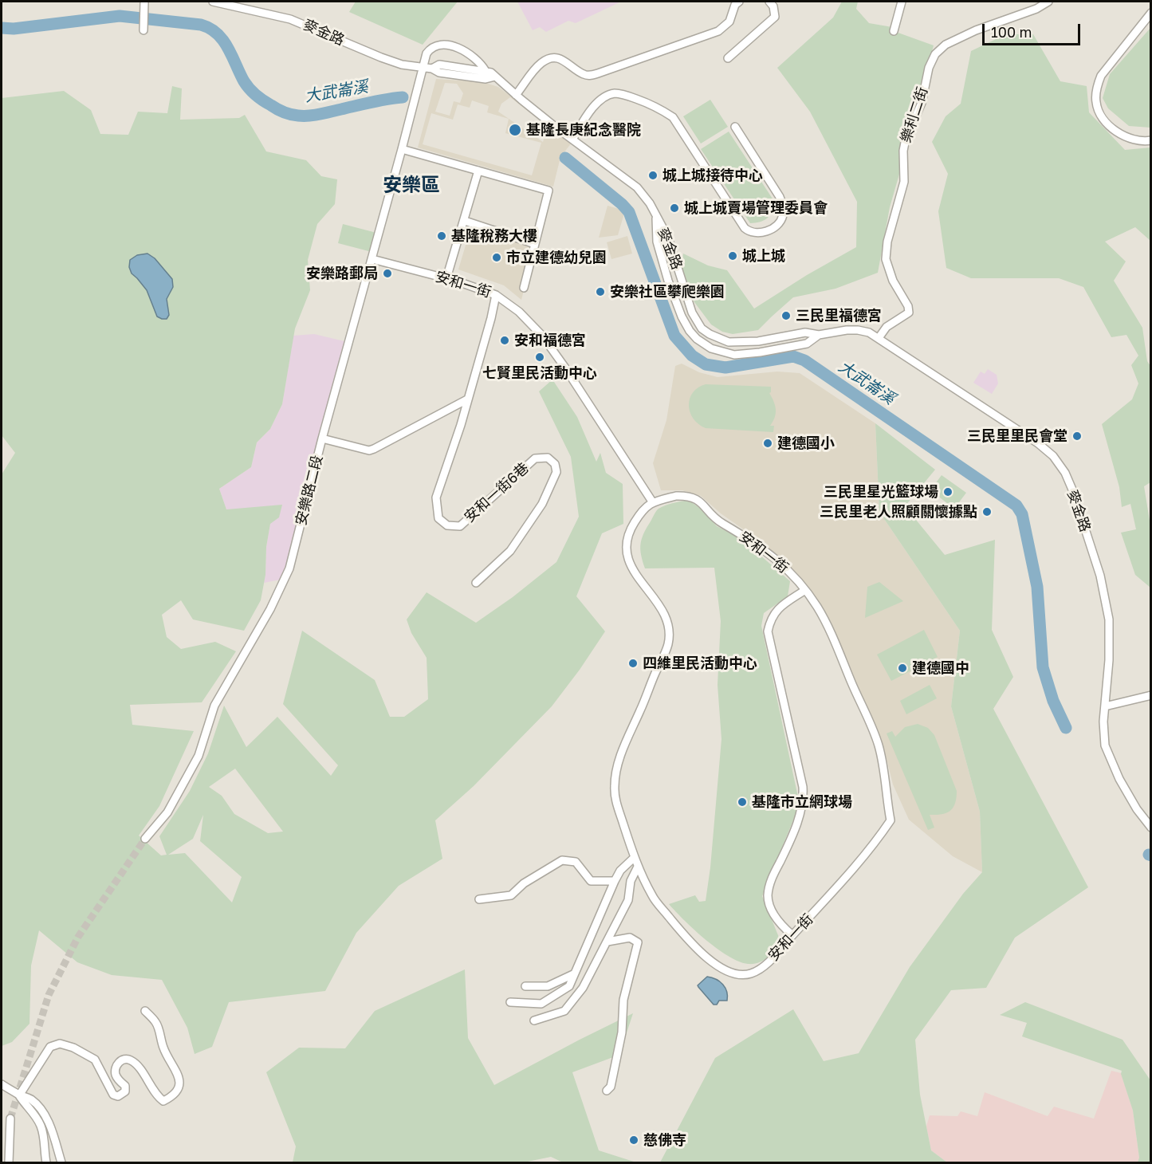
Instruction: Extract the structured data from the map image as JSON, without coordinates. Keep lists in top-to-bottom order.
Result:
{
  "streets": {
    "street": [
      "麥金路",
      "樂利二街",
      "安和一街",
      "安樂路二段",
      "安和一街6巷"
    ]
  },
  "crossings": [
    ["麥金路", "樂利二街"],
    ["麥金路", "安樂路二段"],
    ["安和一街", "安樂路二段"],
    ["安和一街", "安和一街6巷"]
  ],
  "districts": ["安樂區"],
  "water": ["大武崙溪"],
  "places": [
    "基隆長庚紀念醫院",
    "城上城接待中心",
    "城上城賣場管理委員會",
    "基隆稅務大樓",
    "城上城",
    "市立建德幼兒園",
    "安樂路郵局",
    "安樂社區攀爬樂園",
    "三民里福德宮",
    "安和福德宮",
    "七賢里民活動中心",
    "三民里里民會堂",
    "建德國小",
    "三民里星光籃球場",
    "三民里老人照顧關懷據點",
    "四維里民活動中心",
    "建德國中",
    "基隆市立網球場",
    "慈佛寺"
  ],
  "scale_bar": "100 m"
}
